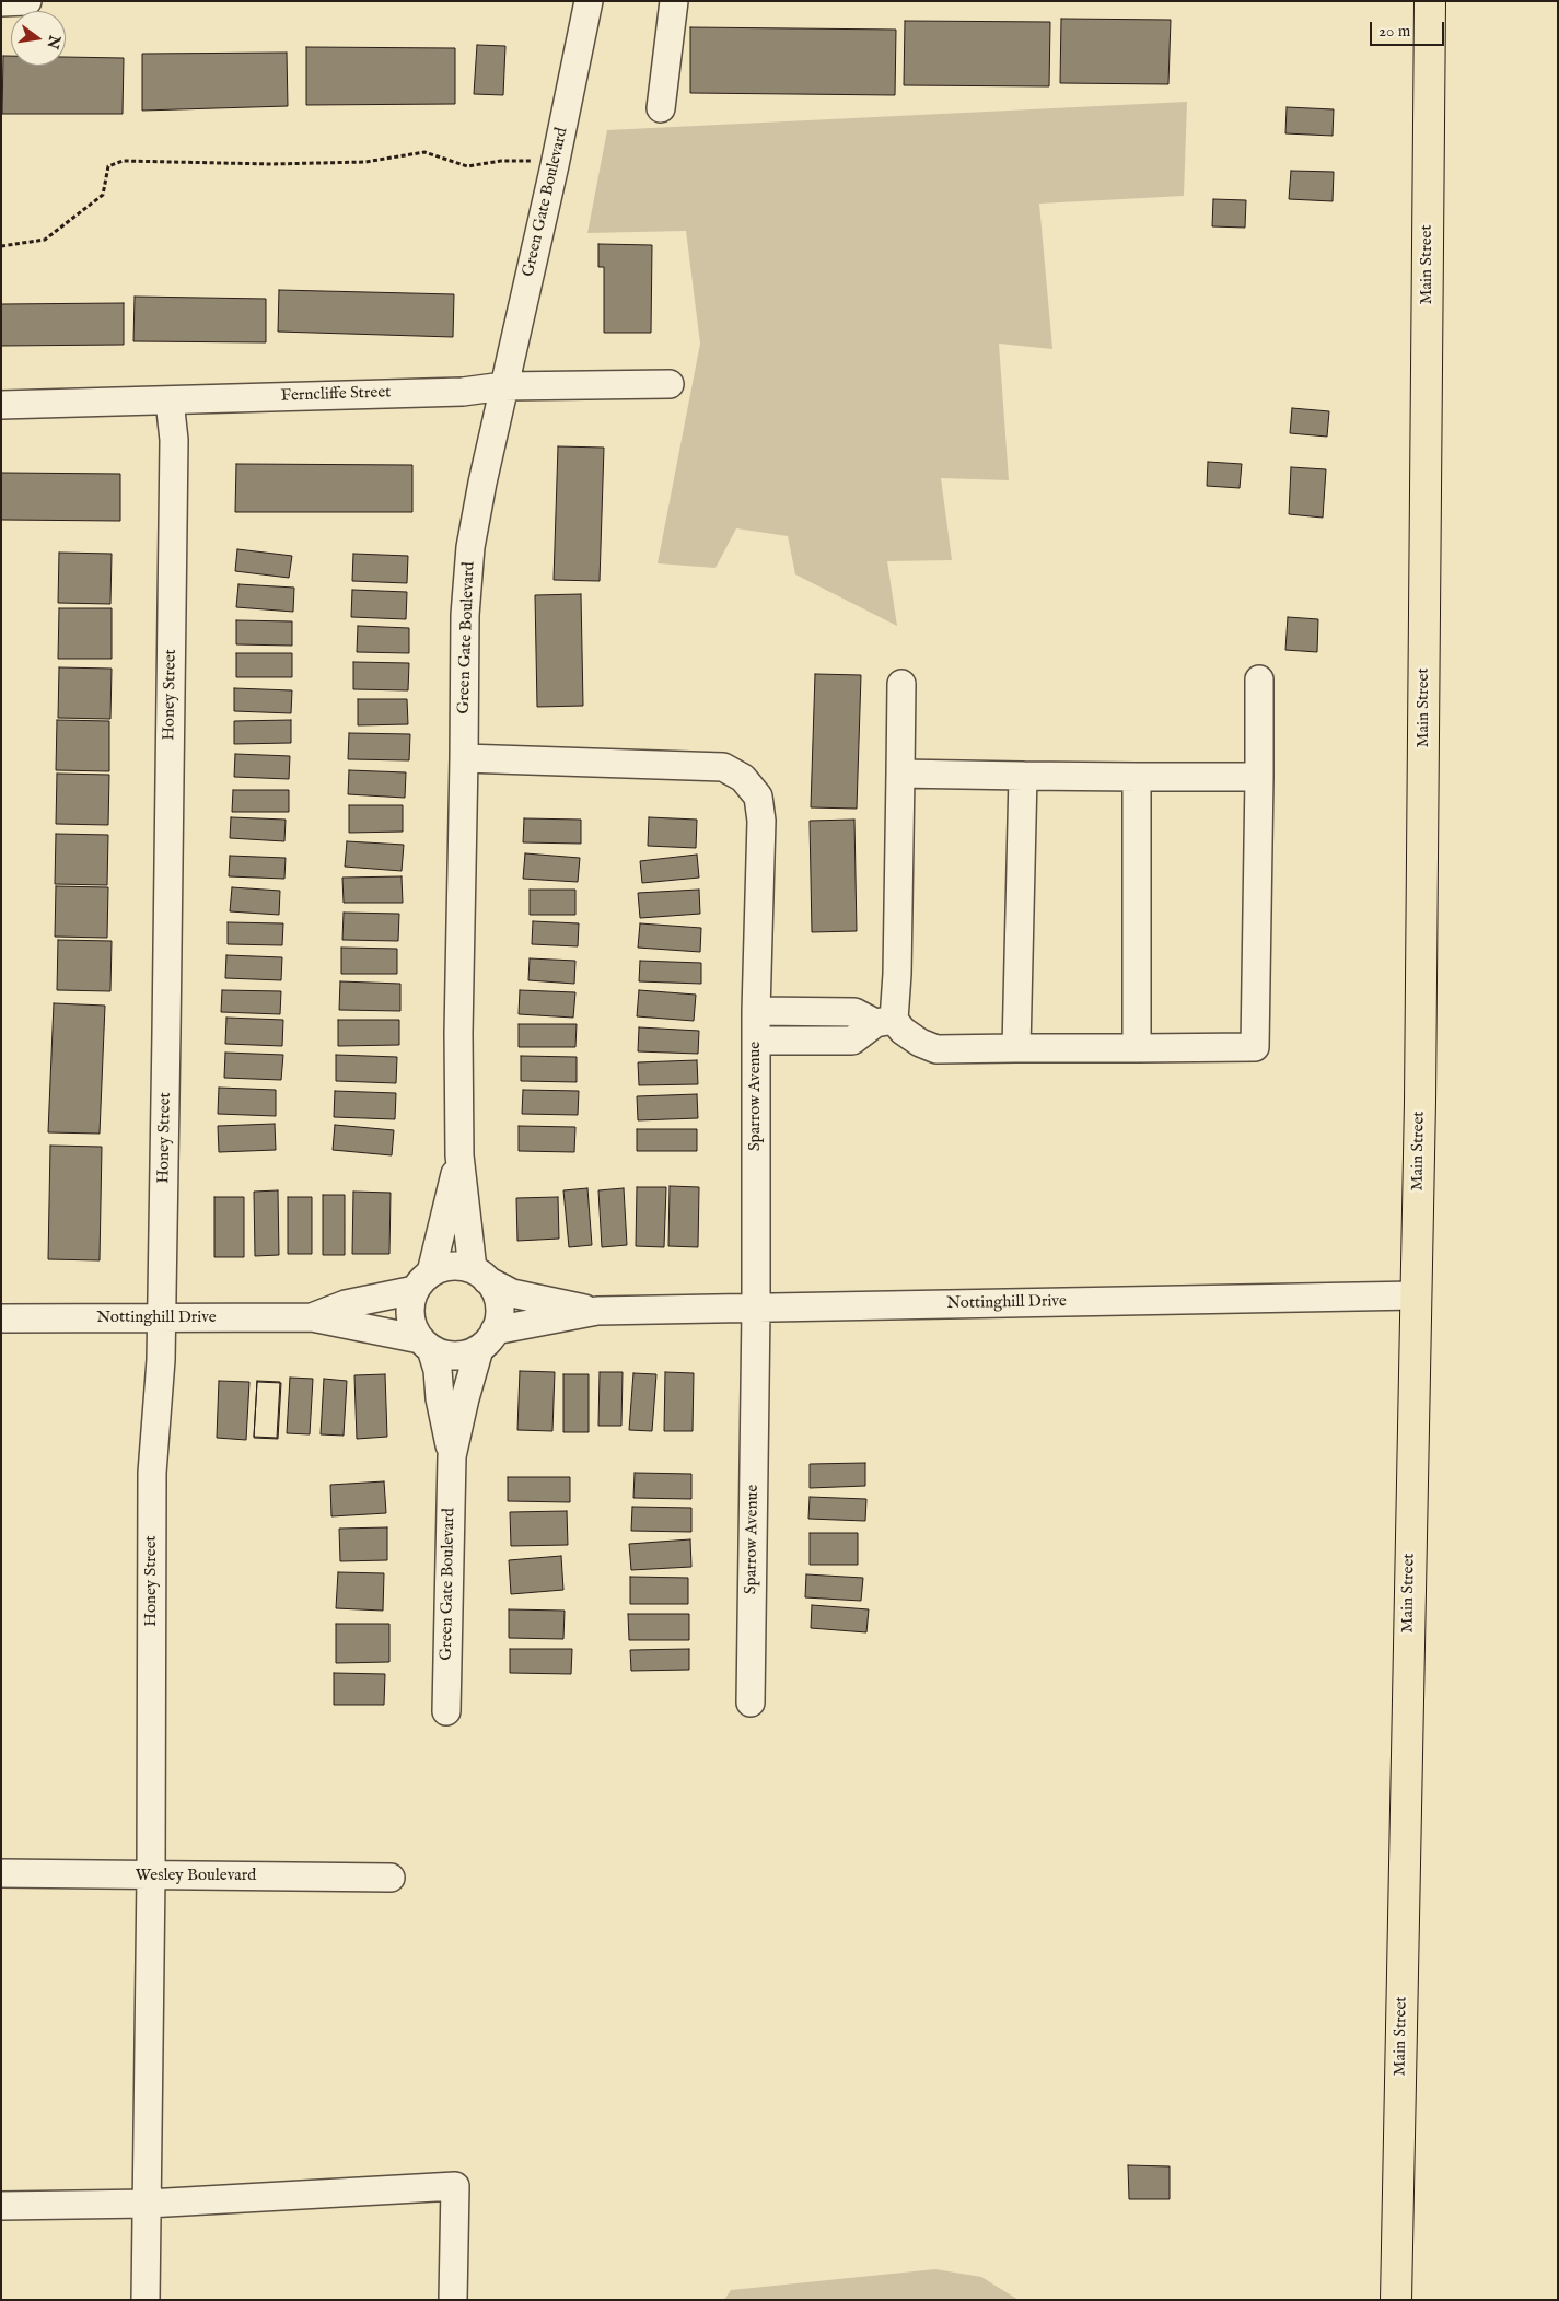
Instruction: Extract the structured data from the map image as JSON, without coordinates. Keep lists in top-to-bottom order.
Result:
{
  "streets": {
    "main road": ["Main Street"],
    "street": [
      "Green Gate Boulevard",
      "Ferncliffe Street",
      "Honey Street",
      "Sparrow Avenue",
      "Nottinghill Drive",
      "Wesley Boulevard"
    ]
  },
  "crossings": [
    ["Green Gate Boulevard", "Ferncliffe Street"],
    ["Green Gate Boulevard", "Sparrow Avenue"],
    ["Green Gate Boulevard", "Nottinghill Drive"],
    ["Main Street", "Nottinghill Drive"],
    ["Ferncliffe Street", "Honey Street"],
    ["Honey Street", "Nottinghill Drive"],
    ["Honey Street", "Wesley Boulevard"],
    ["Sparrow Avenue", "Nottinghill Drive"]
  ],
  "scale_bar": "20 m",
  "north": "right"
}
